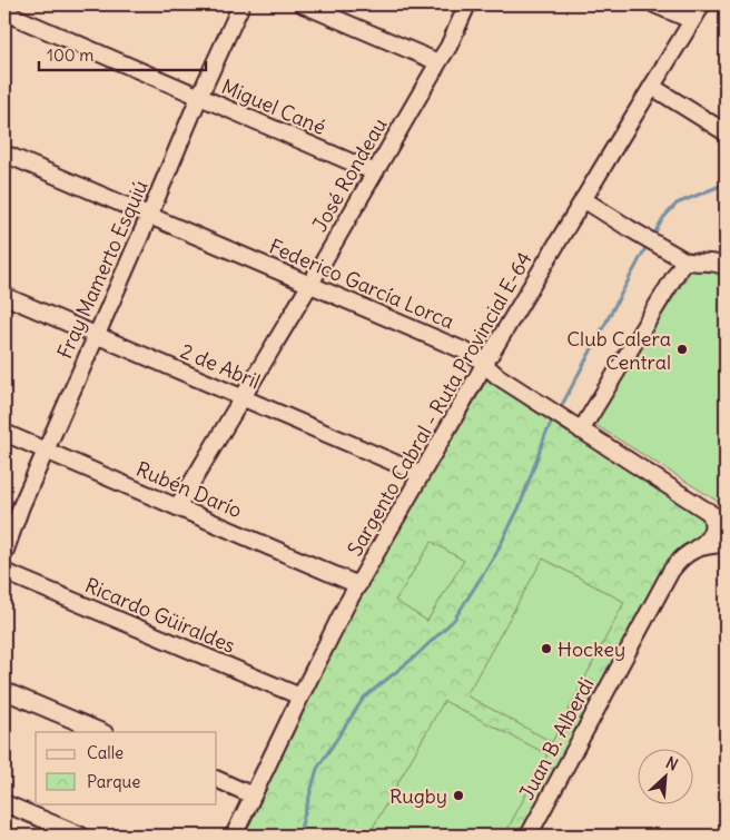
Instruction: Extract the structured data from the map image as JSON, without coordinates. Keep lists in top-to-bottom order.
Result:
{
  "streets": {
    "street": [
      "Miguel Cané",
      "José Rondeau",
      "Fray Mamerto Esquiú",
      "Federico García Lorca",
      "2 de Abril",
      "Sargento Cabral - Ruta Provincial E-64",
      "Rubén Darío",
      "Ricardo Güiraldes",
      "Juan B. Alberdi"
    ]
  },
  "crossings": [
    ["Miguel Cané", "José Rondeau"],
    ["Miguel Cané", "Fray Mamerto Esquiú"],
    ["José Rondeau", "Federico García Lorca"],
    ["José Rondeau", "2 de Abril"],
    ["José Rondeau", "Rubén Darío"],
    ["Fray Mamerto Esquiú", "Federico García Lorca"],
    ["Fray Mamerto Esquiú", "2 de Abril"],
    ["Fray Mamerto Esquiú", "Rubén Darío"],
    ["Federico García Lorca", "Sargento Cabral - Ruta Provincial E-64"],
    ["2 de Abril", "Sargento Cabral - Ruta Provincial E-64"],
    ["Sargento Cabral - Ruta Provincial E-64", "Rubén Darío"],
    ["Sargento Cabral - Ruta Provincial E-64", "Ricardo Güiraldes"]
  ],
  "places": ["Club Calera Central", "Hockey", "Rugby"],
  "legend": ["Calle", "Parque"],
  "scale_bar": "100 m",
  "north": "top right"
}
